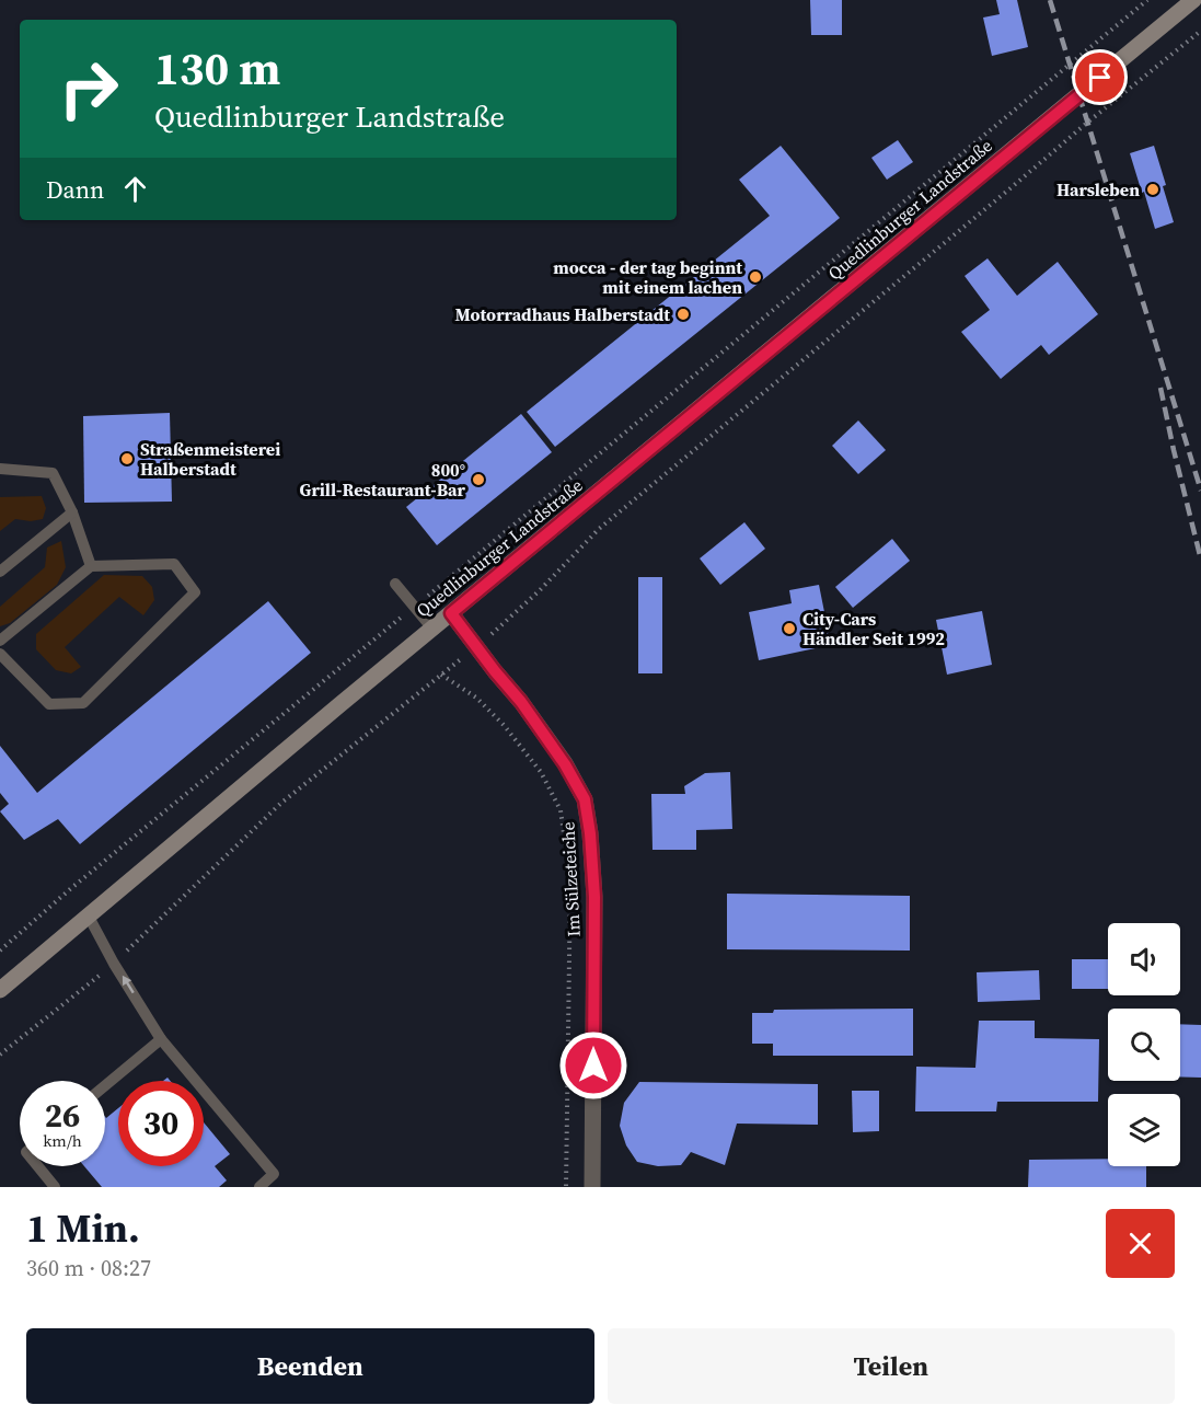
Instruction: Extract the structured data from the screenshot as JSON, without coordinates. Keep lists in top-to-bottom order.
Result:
{
  "streets": {
    "main road": ["Quedlinburger Landstraße"],
    "street": ["Im Sülzeteiche"]
  },
  "crossings": [
    ["Quedlinburger Landstraße", "Im Sülzeteiche"]
  ],
  "places": [
    "Harsleben",
    "mocca - der tag beginnt mit einem lachen",
    "Motorradhaus Halberstadt",
    "Straßenmeisterei Halberstadt",
    "800° Grill-Restaurant-Bar",
    "City-Cars Händler Seit 1992"
  ],
  "page": {
    "turn": ["130 m", "Quedlinburger Landstraße"],
    "then": "Dann",
    "speed": "26 km/h",
    "limit": "30",
    "heading": ["1 Min.", "360 m · 08:27"],
    "buttons": ["Beenden", "Teilen"]
  }
}
